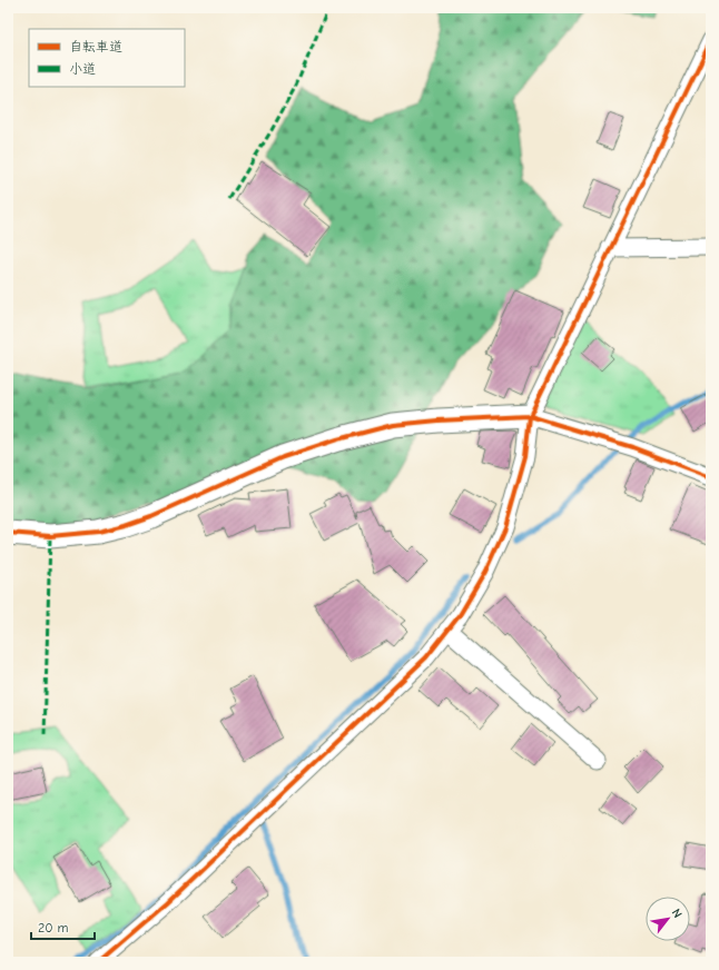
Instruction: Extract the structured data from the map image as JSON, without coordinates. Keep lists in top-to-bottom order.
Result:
{
  "legend": ["自転車道", "小道"],
  "scale_bar": "20 m",
  "north": "top right"
}
